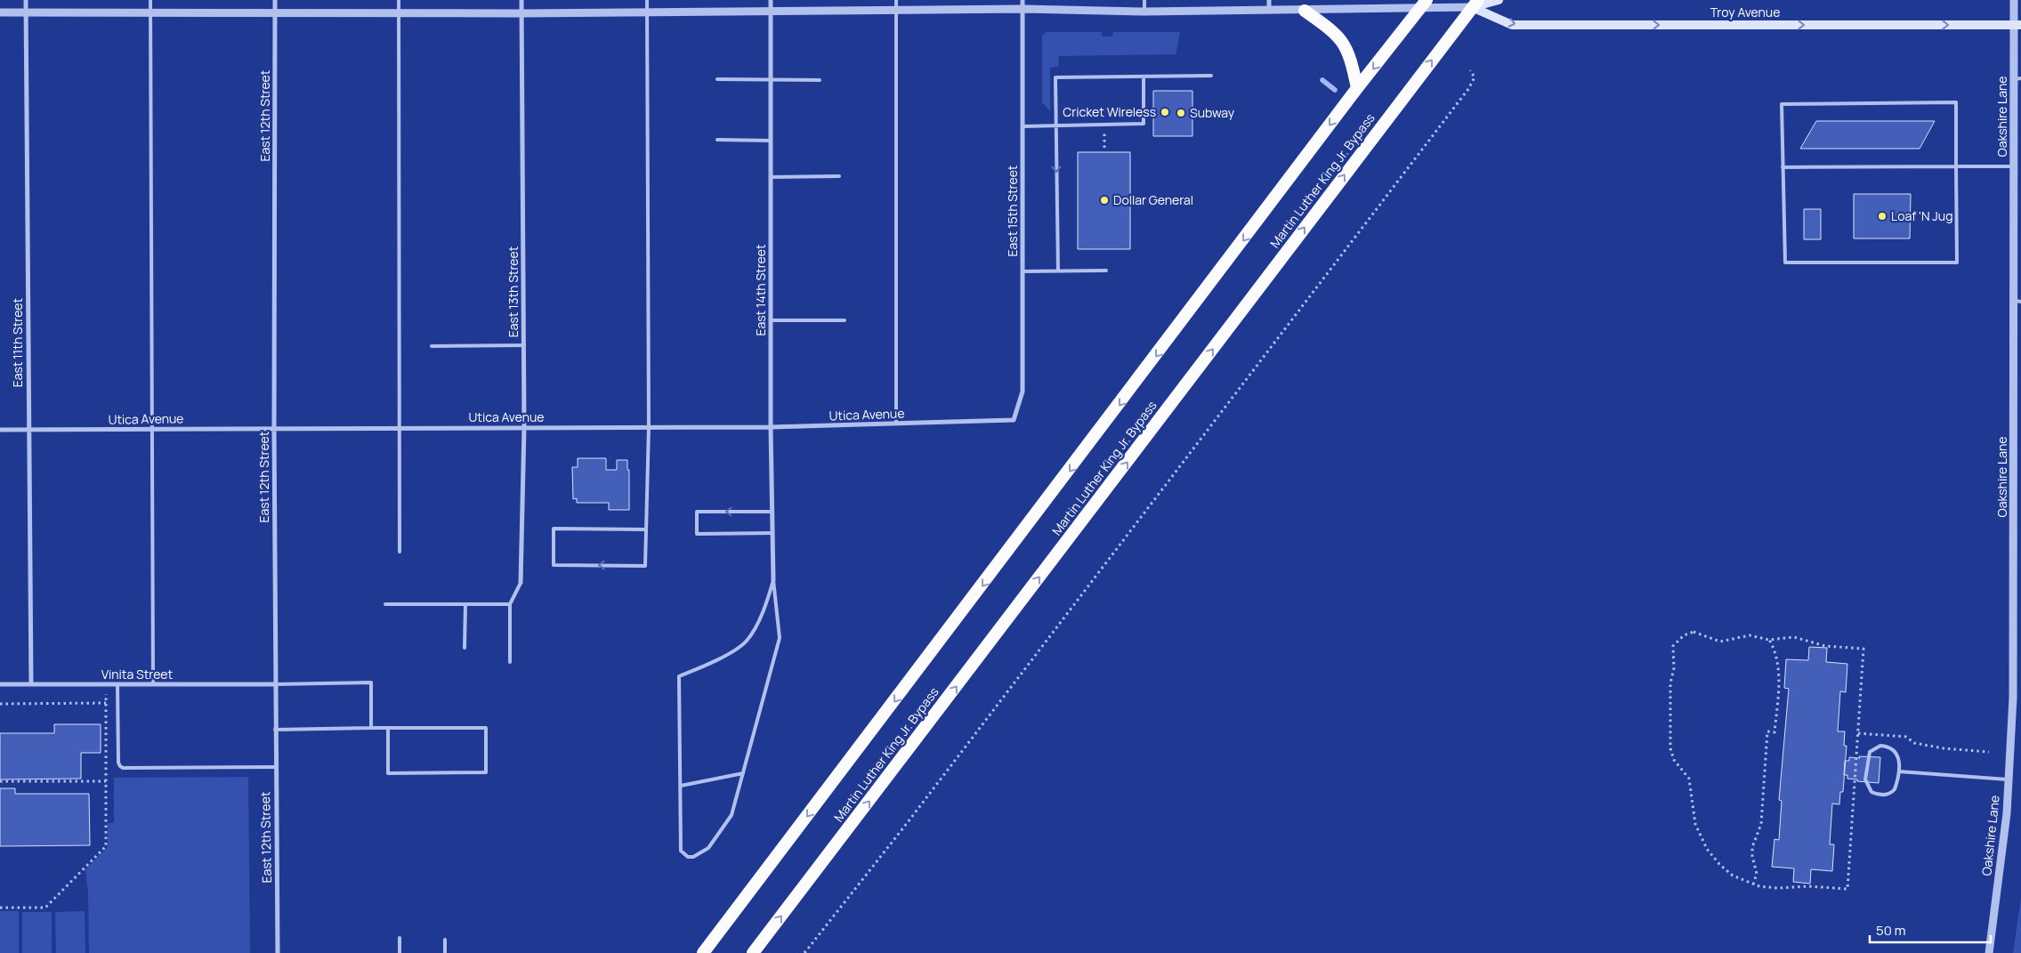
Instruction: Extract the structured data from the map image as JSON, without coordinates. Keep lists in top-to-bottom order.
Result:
{
  "streets": {
    "highway": ["Martin Luther King Jr. Bypass"],
    "main road": ["Troy Avenue"],
    "street": [
      "East 12th Street",
      "Oakshire Lane",
      "East 15th Street",
      "East 14th Street",
      "East 13th Street",
      "East 11th Street",
      "Utica Avenue",
      "Vinita Street"
    ]
  },
  "crossings": [
    ["Troy Avenue", "East 12th Street"],
    ["Troy Avenue", "Oakshire Lane"],
    ["Troy Avenue", "Martin Luther King Jr. Bypass"],
    ["Troy Avenue", "East 15th Street"],
    ["Troy Avenue", "East 14th Street"],
    ["Troy Avenue", "East 13th Street"],
    ["Troy Avenue", "East 11th Street"],
    ["East 12th Street", "Utica Avenue"],
    ["East 12th Street", "Vinita Street"],
    ["East 15th Street", "Utica Avenue"],
    ["East 14th Street", "Utica Avenue"],
    ["East 13th Street", "Utica Avenue"],
    ["East 11th Street", "Utica Avenue"],
    ["East 11th Street", "Vinita Street"]
  ],
  "places": [
    "Cricket Wireless",
    "Subway",
    "Dollar General",
    "Loaf 'N Jug"
  ],
  "scale_bar": "50 m"
}
